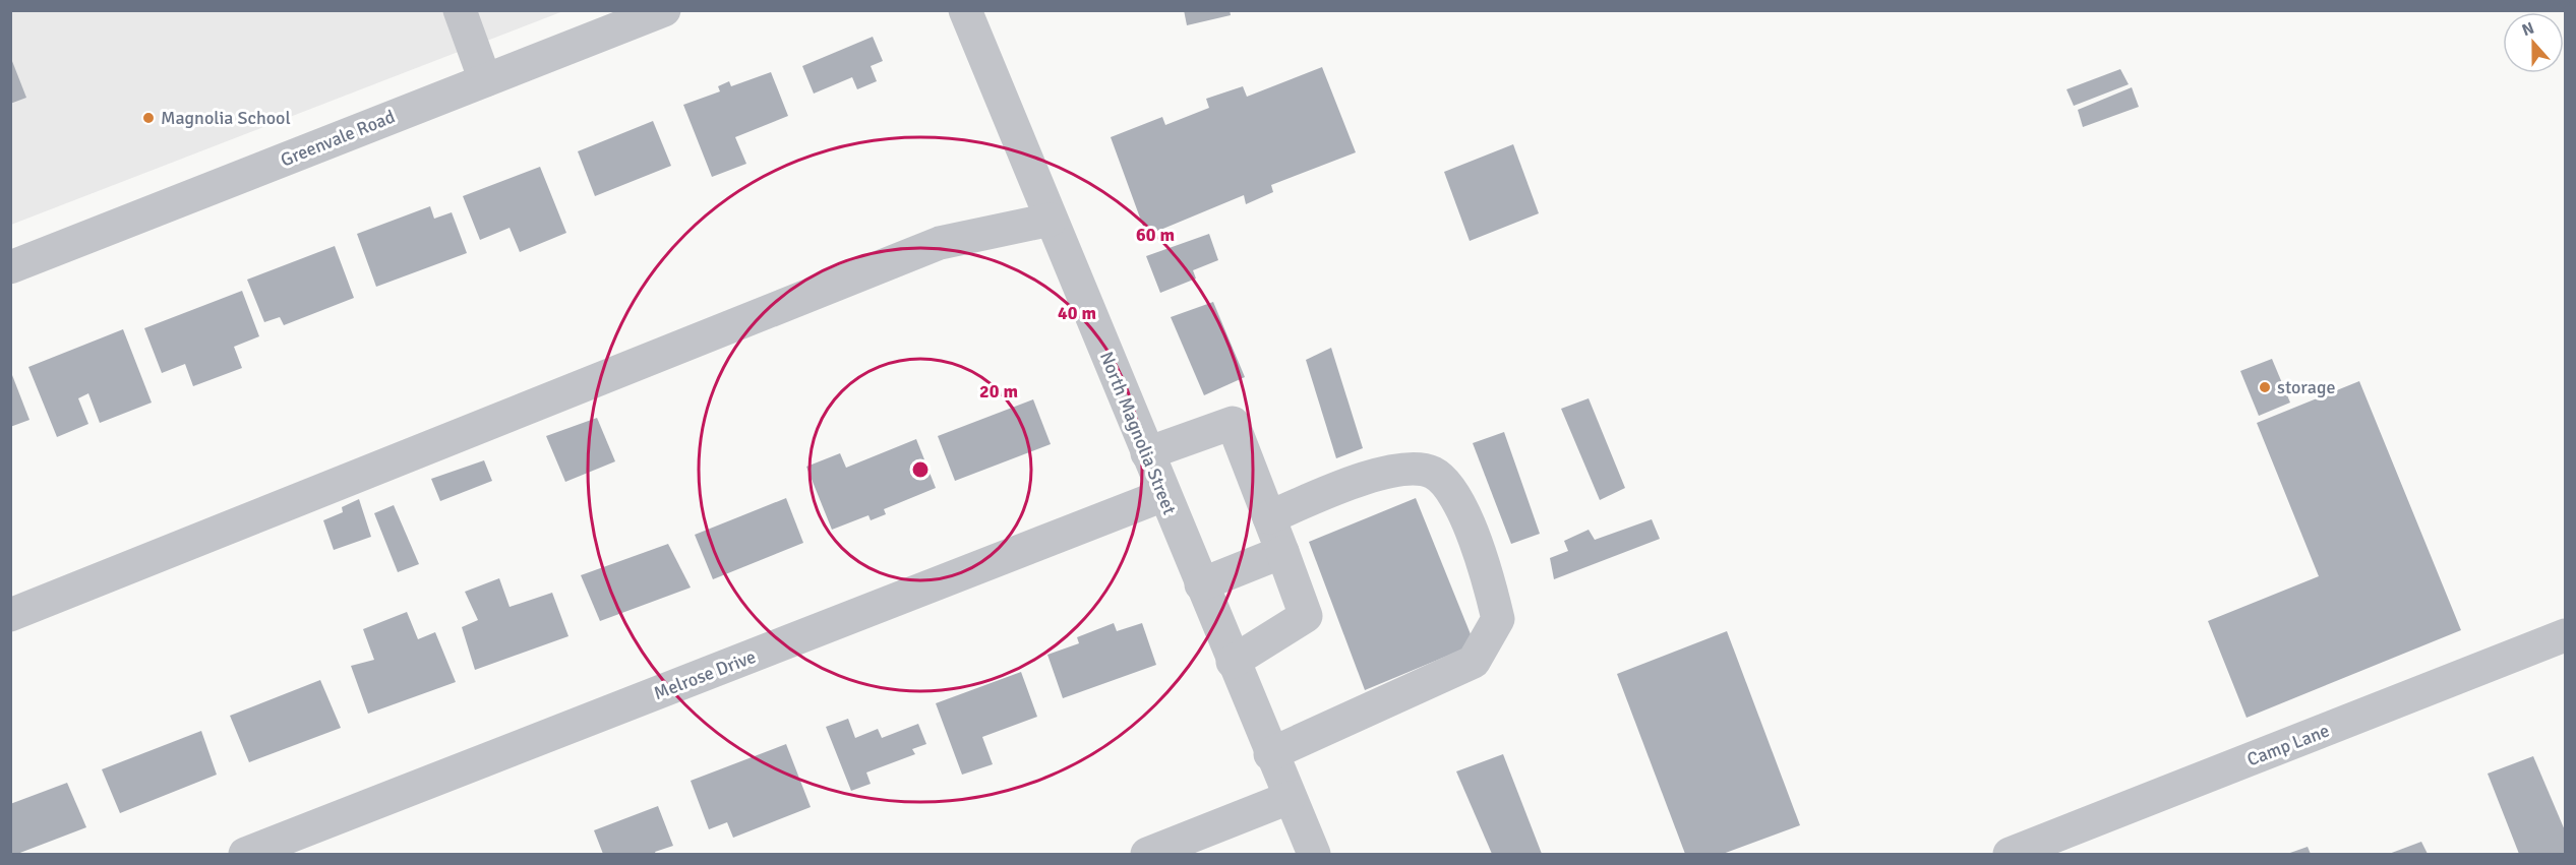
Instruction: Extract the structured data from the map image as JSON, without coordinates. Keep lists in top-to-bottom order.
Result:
{
  "streets": {
    "street": [
      "Greenvale Road",
      "North Magnolia Street",
      "Melrose Drive",
      "Camp Lane"
    ]
  },
  "crossings": [
    ["North Magnolia Street", "Melrose Drive"]
  ],
  "places": ["Magnolia School", "storage"],
  "north": "top",
  "rings": ["60 m", "40 m", "20 m"]
}
